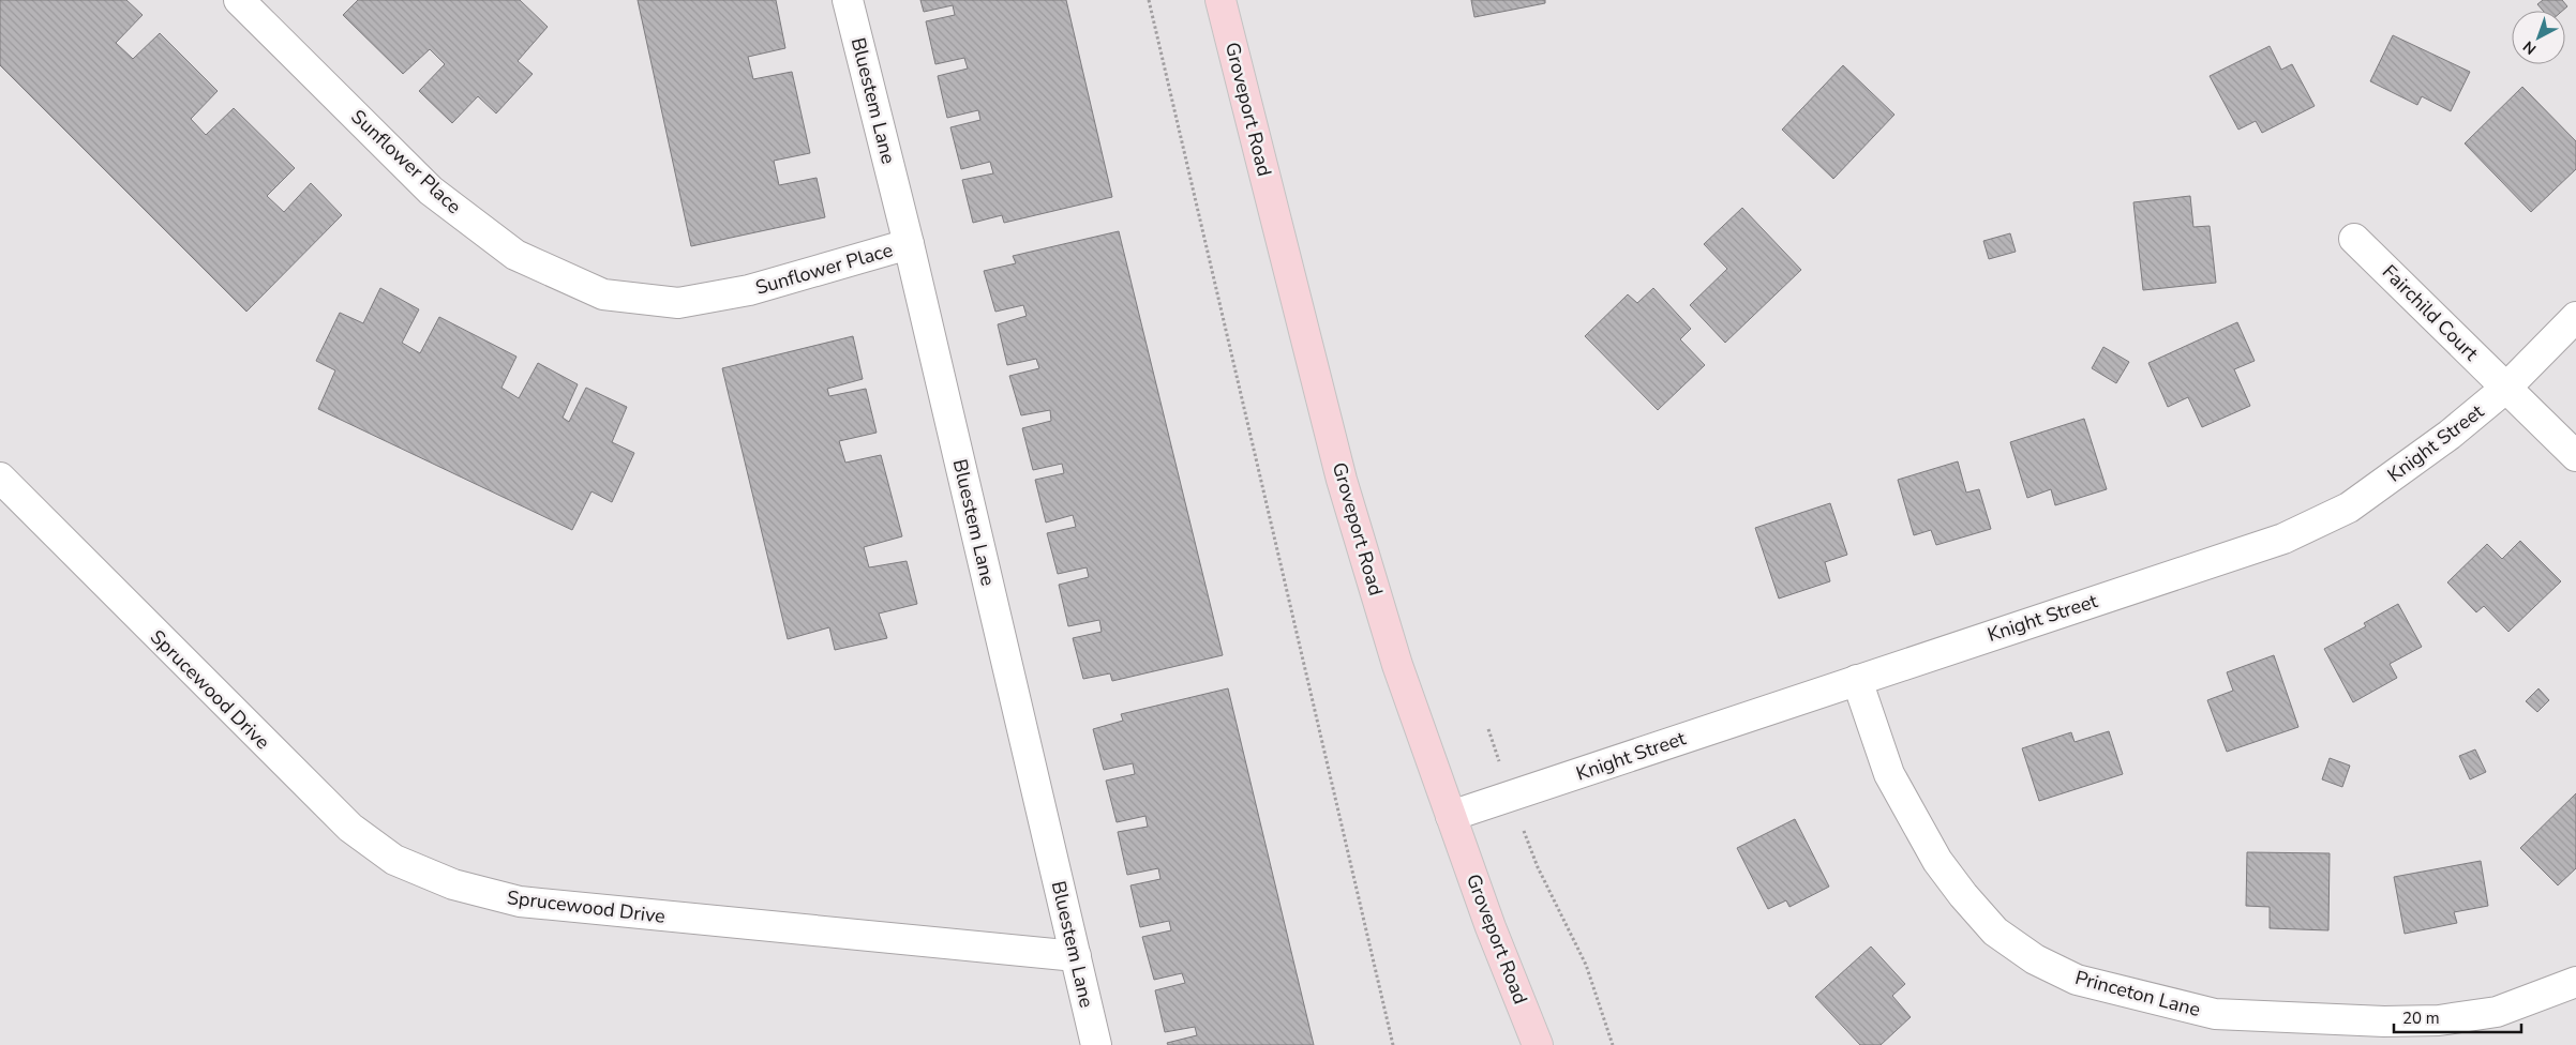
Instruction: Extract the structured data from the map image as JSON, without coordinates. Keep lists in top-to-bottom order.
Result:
{
  "streets": {
    "main road": ["Groveport Road"],
    "street": [
      "Bluestem Lane",
      "Sunflower Place",
      "Fairchild Court",
      "Knight Street",
      "Sprucewood Drive",
      "Princeton Lane"
    ]
  },
  "crossings": [
    ["Bluestem Lane", "Sunflower Place"],
    ["Bluestem Lane", "Sprucewood Drive"],
    ["Groveport Road", "Knight Street"],
    ["Fairchild Court", "Knight Street"],
    ["Knight Street", "Princeton Lane"]
  ],
  "scale_bar": "20 m",
  "north": "bottom left"
}
